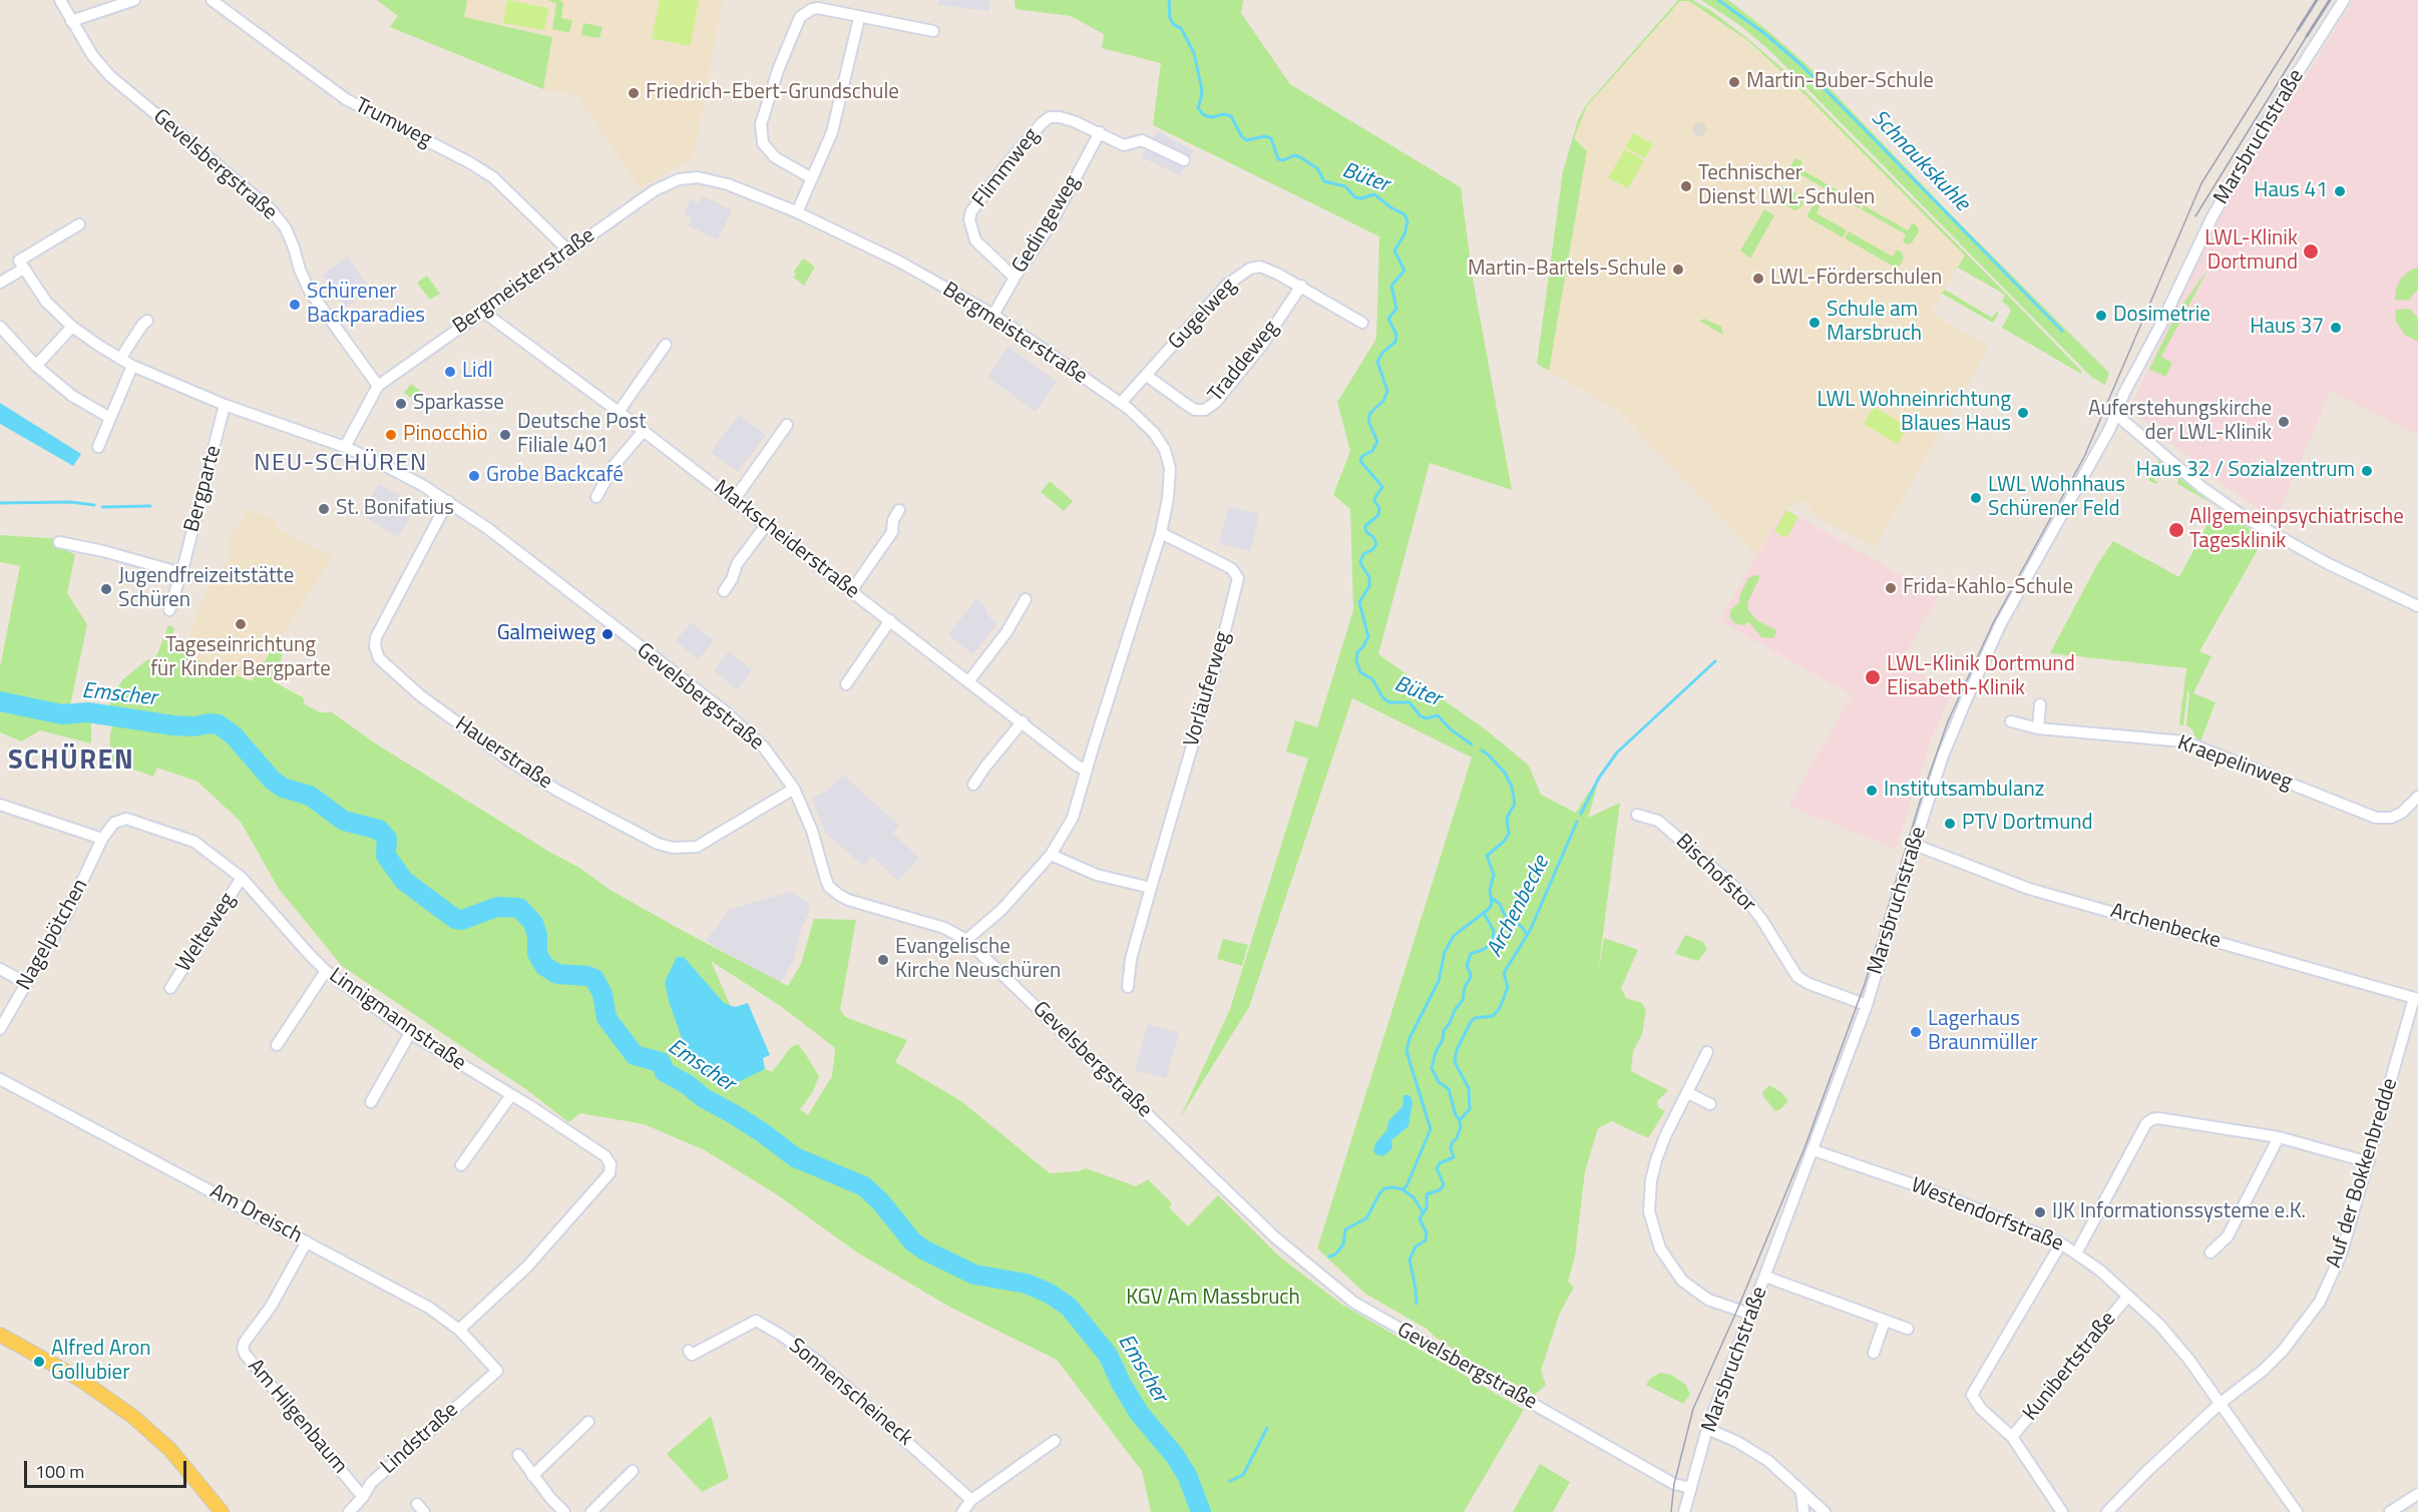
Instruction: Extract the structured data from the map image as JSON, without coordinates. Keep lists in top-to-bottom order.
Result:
{
  "streets": {
    "street": [
      "Trumweg",
      "Marsbruchstraße",
      "Gevelsbergstraße",
      "Flimmweg",
      "Gedingeweg",
      "Bergmeisterstraße",
      "Gugelweg",
      "Traddeweg",
      "Bergparte",
      "Markscheiderstraße",
      "Vorläuferweg",
      "Hauerstraße",
      "Kraepelinweg",
      "Bischofstor",
      "Archenbecke",
      "Welteweg",
      "Nagelpötchen",
      "Linnigmannstraße",
      "Auf der Bokkenbredde",
      "Am Dreisch",
      "Westendorfstraße",
      "Kunibertstraße",
      "Sonnenscheineck",
      "Am Hilgenbaum",
      "Lindstraße"
    ]
  },
  "crossings": [
    ["Trumweg", "Bergmeisterstraße"],
    ["Marsbruchstraße", "Gevelsbergstraße"],
    ["Marsbruchstraße", "Bischofstor"],
    ["Marsbruchstraße", "Archenbecke"],
    ["Marsbruchstraße", "Westendorfstraße"],
    ["Gevelsbergstraße", "Bergmeisterstraße"],
    ["Gevelsbergstraße", "Bergparte"],
    ["Gevelsbergstraße", "Hauerstraße"],
    ["Flimmweg", "Gedingeweg"],
    ["Gedingeweg", "Bergmeisterstraße"],
    ["Bergmeisterstraße", "Gugelweg"],
    ["Bergmeisterstraße", "Markscheiderstraße"],
    ["Bergmeisterstraße", "Vorläuferweg"],
    ["Gugelweg", "Traddeweg"],
    ["Archenbecke", "Auf der Bokkenbredde"],
    ["Welteweg", "Linnigmannstraße"],
    ["Nagelpötchen", "Linnigmannstraße"],
    ["Linnigmannstraße", "Am Dreisch"],
    ["Auf der Bokkenbredde", "Westendorfstraße"],
    ["Am Dreisch", "Am Hilgenbaum"],
    ["Am Dreisch", "Lindstraße"],
    ["Westendorfstraße", "Kunibertstraße"],
    ["Am Hilgenbaum", "Lindstraße"]
  ],
  "districts": ["NEU-SCHÜREN", "SCHÜREN"],
  "water": [
    "Schnaukskuhle",
    "Büter",
    "Emscher",
    "Archenbecke"
  ],
  "parks": ["KGV Am Massbruch"],
  "places": [
    "Martin-Buber-Schule",
    "Friedrich-Ebert-Grundschule",
    "Technischer Dienst LWL-Schulen",
    "Haus 41",
    "LWL-Klinik Dortmund",
    "Martin-Bartels-Schule",
    "LWL-Förderschulen",
    "Schürener Backparadies",
    "Dosimetrie",
    "Schule am Marsbruch",
    "Haus 37",
    "Lidl",
    "Sparkasse",
    "LWL Wohneinrichtung Blaues Haus",
    "Auferstehungskirche der LWL-Klinik",
    "Pinocchio",
    "Deutsche Post Filiale 401",
    "Haus 32 / Sozialzentrum",
    "Grobe Backcafé",
    "LWL Wohnhaus Schürener Feld",
    "St. Bonifatius",
    "Allgemeinpsychiatrische Tagesklinik",
    "Frida-Kahlo-Schule",
    "Jugendfreizeitstätte Schüren",
    "Tageseinrichtung für Kinder Bergparte",
    "Galmeiweg",
    "LWL-Klinik Dortmund Elisabeth-Klinik",
    "Institutsambulanz",
    "PTV Dortmund",
    "Evangelische Kirche Neuschüren",
    "Lagerhaus Braunmüller",
    "IJK Informationssysteme e.K.",
    "Alfred Aron Gollubier"
  ],
  "scale_bar": "100 m"
}
